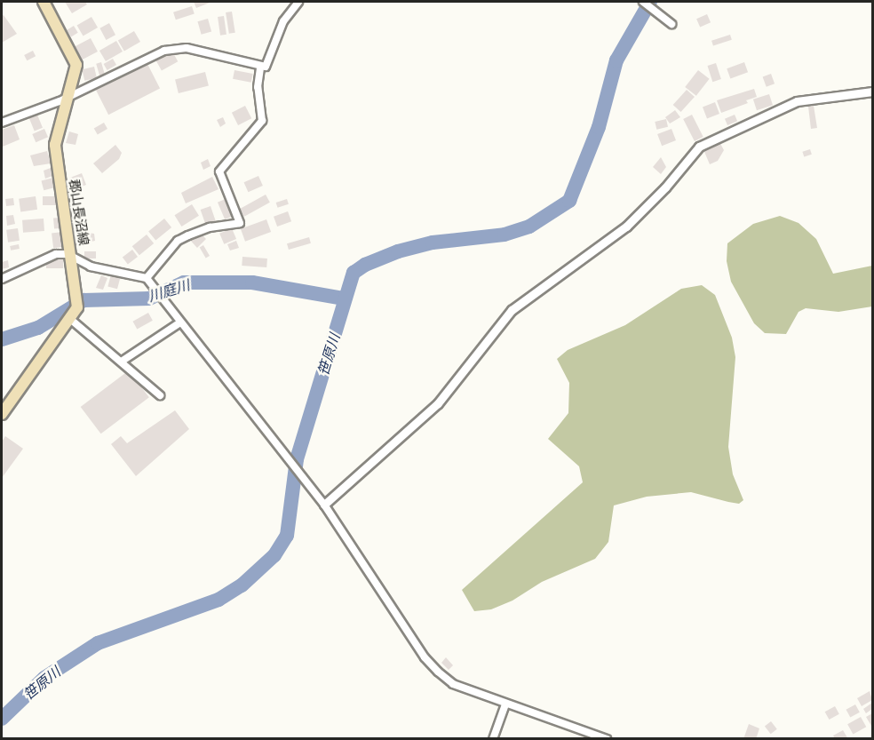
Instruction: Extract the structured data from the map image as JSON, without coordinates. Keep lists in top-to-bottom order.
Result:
{
  "streets": {
    "main road": ["郡山長沼線"]
  },
  "water": ["川庭川", "笹原川"]
}
